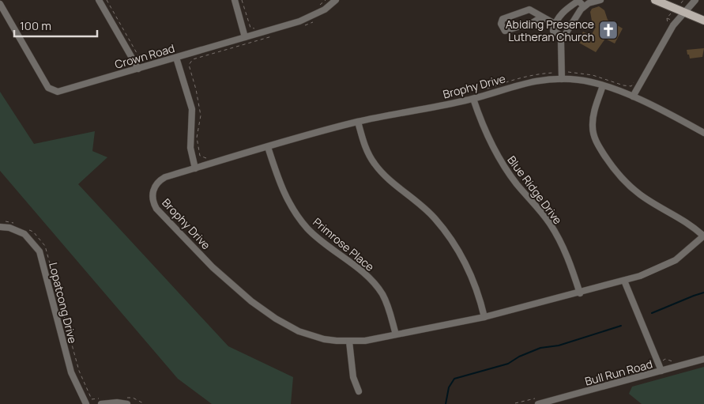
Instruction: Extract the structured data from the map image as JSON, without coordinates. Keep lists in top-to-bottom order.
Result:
{
  "streets": {
    "street": [
      "Crown Road",
      "Brophy Drive",
      "Blue Ridge Drive",
      "Primrose Place",
      "Lopatcong Drive",
      "Bull Run Road"
    ]
  },
  "crossings": [
    ["Brophy Drive", "Blue Ridge Drive"],
    ["Brophy Drive", "Primrose Place"]
  ],
  "places": {
    "church": ["Abiding Presence Lutheran Church"]
  },
  "scale_bar": "100 m"
}
